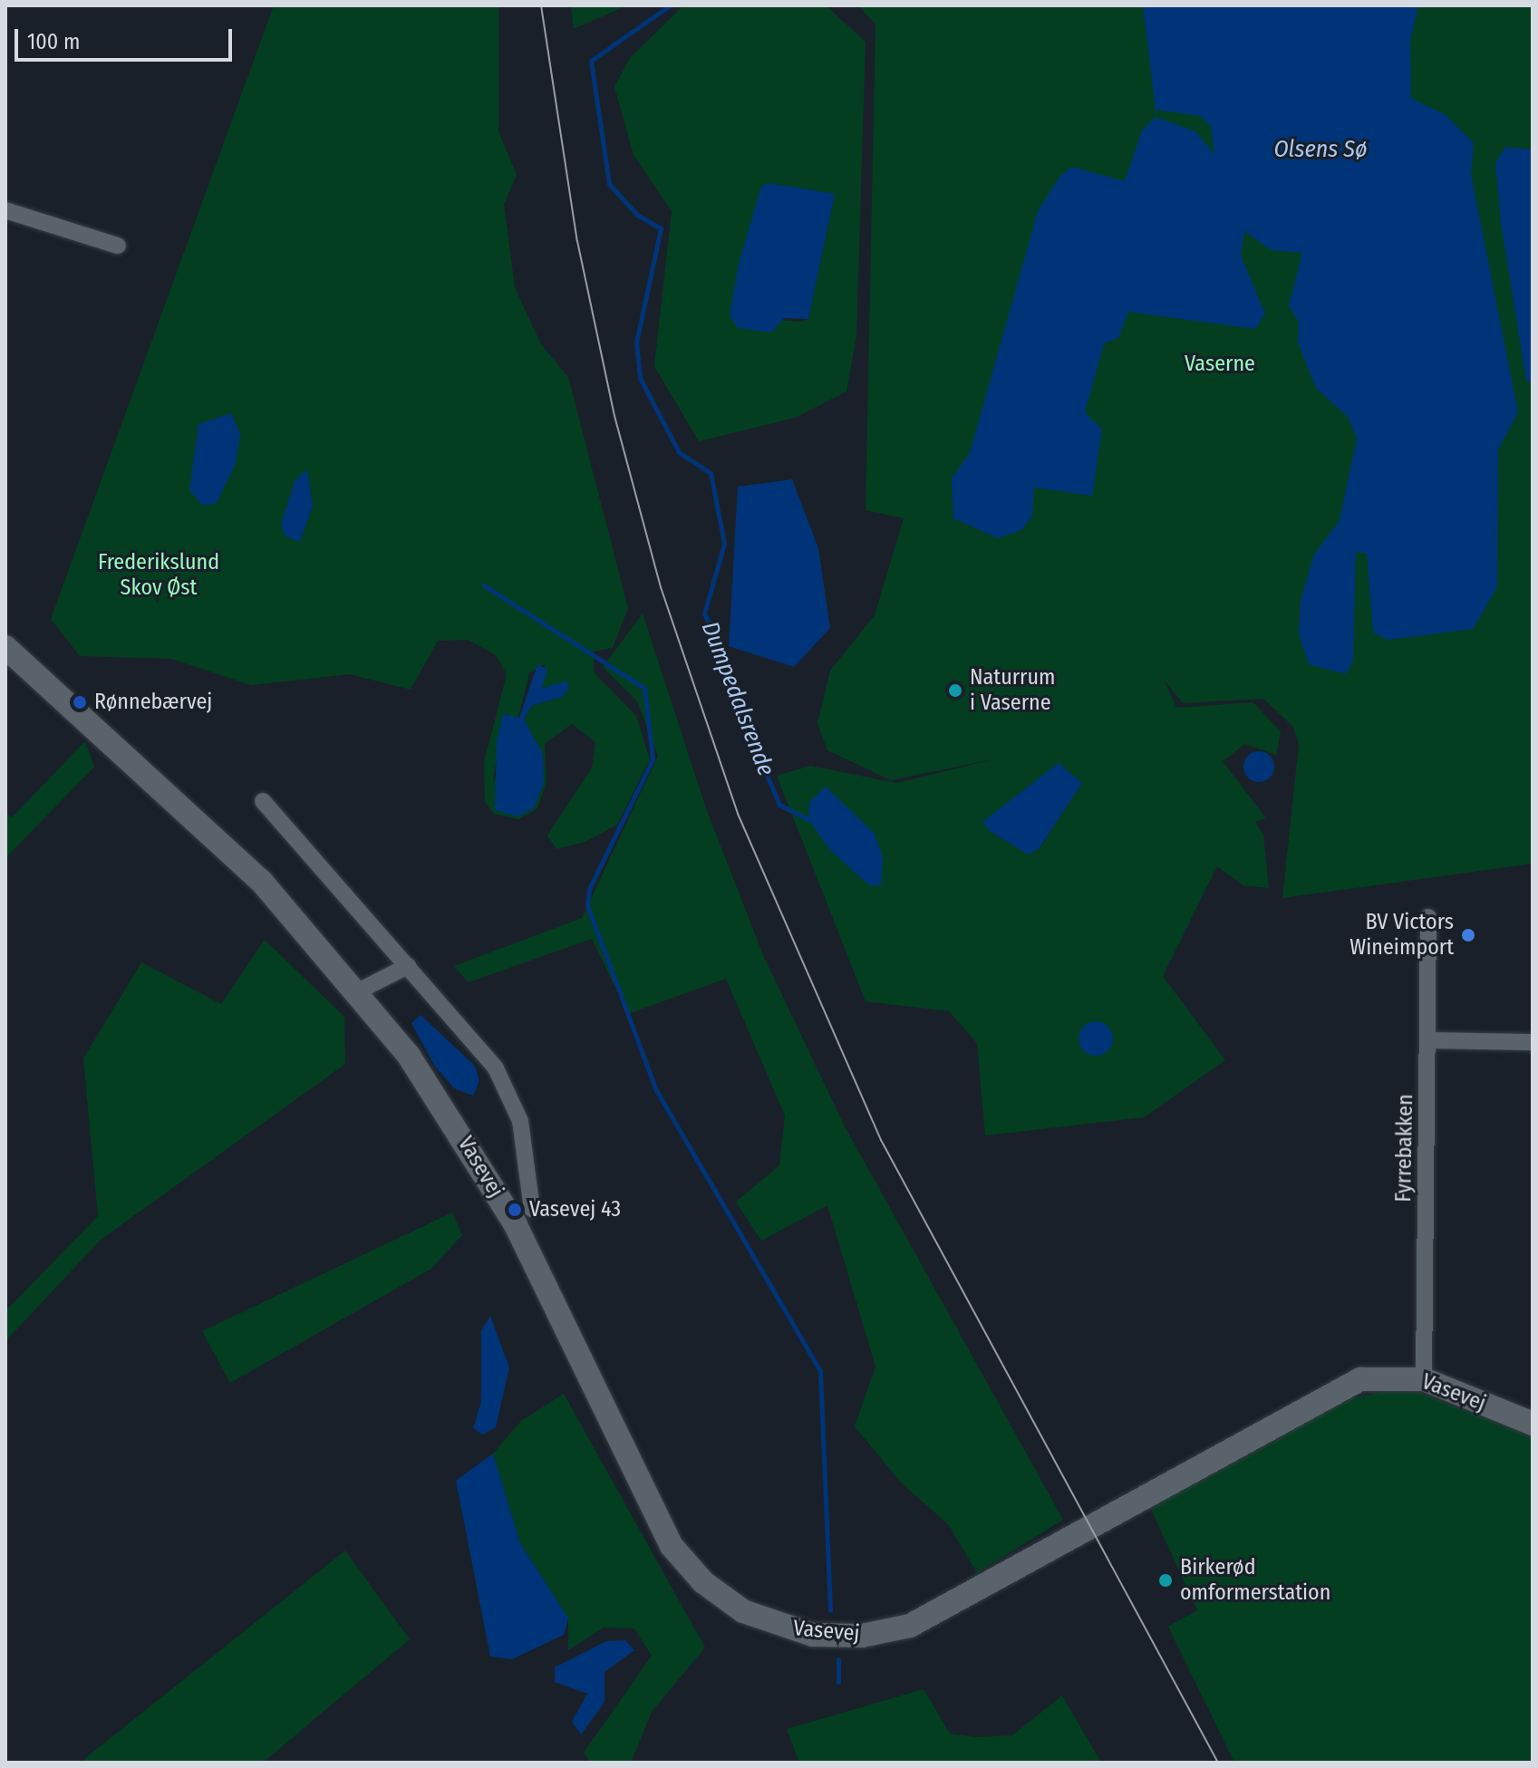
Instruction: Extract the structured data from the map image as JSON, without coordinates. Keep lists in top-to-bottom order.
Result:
{
  "streets": {
    "street": ["Fyrrebakken", "Vasevej"]
  },
  "crossings": [
    ["Fyrrebakken", "Vasevej"]
  ],
  "water": ["Olsens Sø", "Dumpedalsrende"],
  "parks": ["Vaserne", "Frederikslund Skov Øst"],
  "places": [
    "Naturrum i Vaserne",
    "Rønnebærvej",
    "BV Victors Wineimport",
    "Vasevej 43",
    "Birkerød omformerstation"
  ],
  "scale_bar": "100 m"
}
